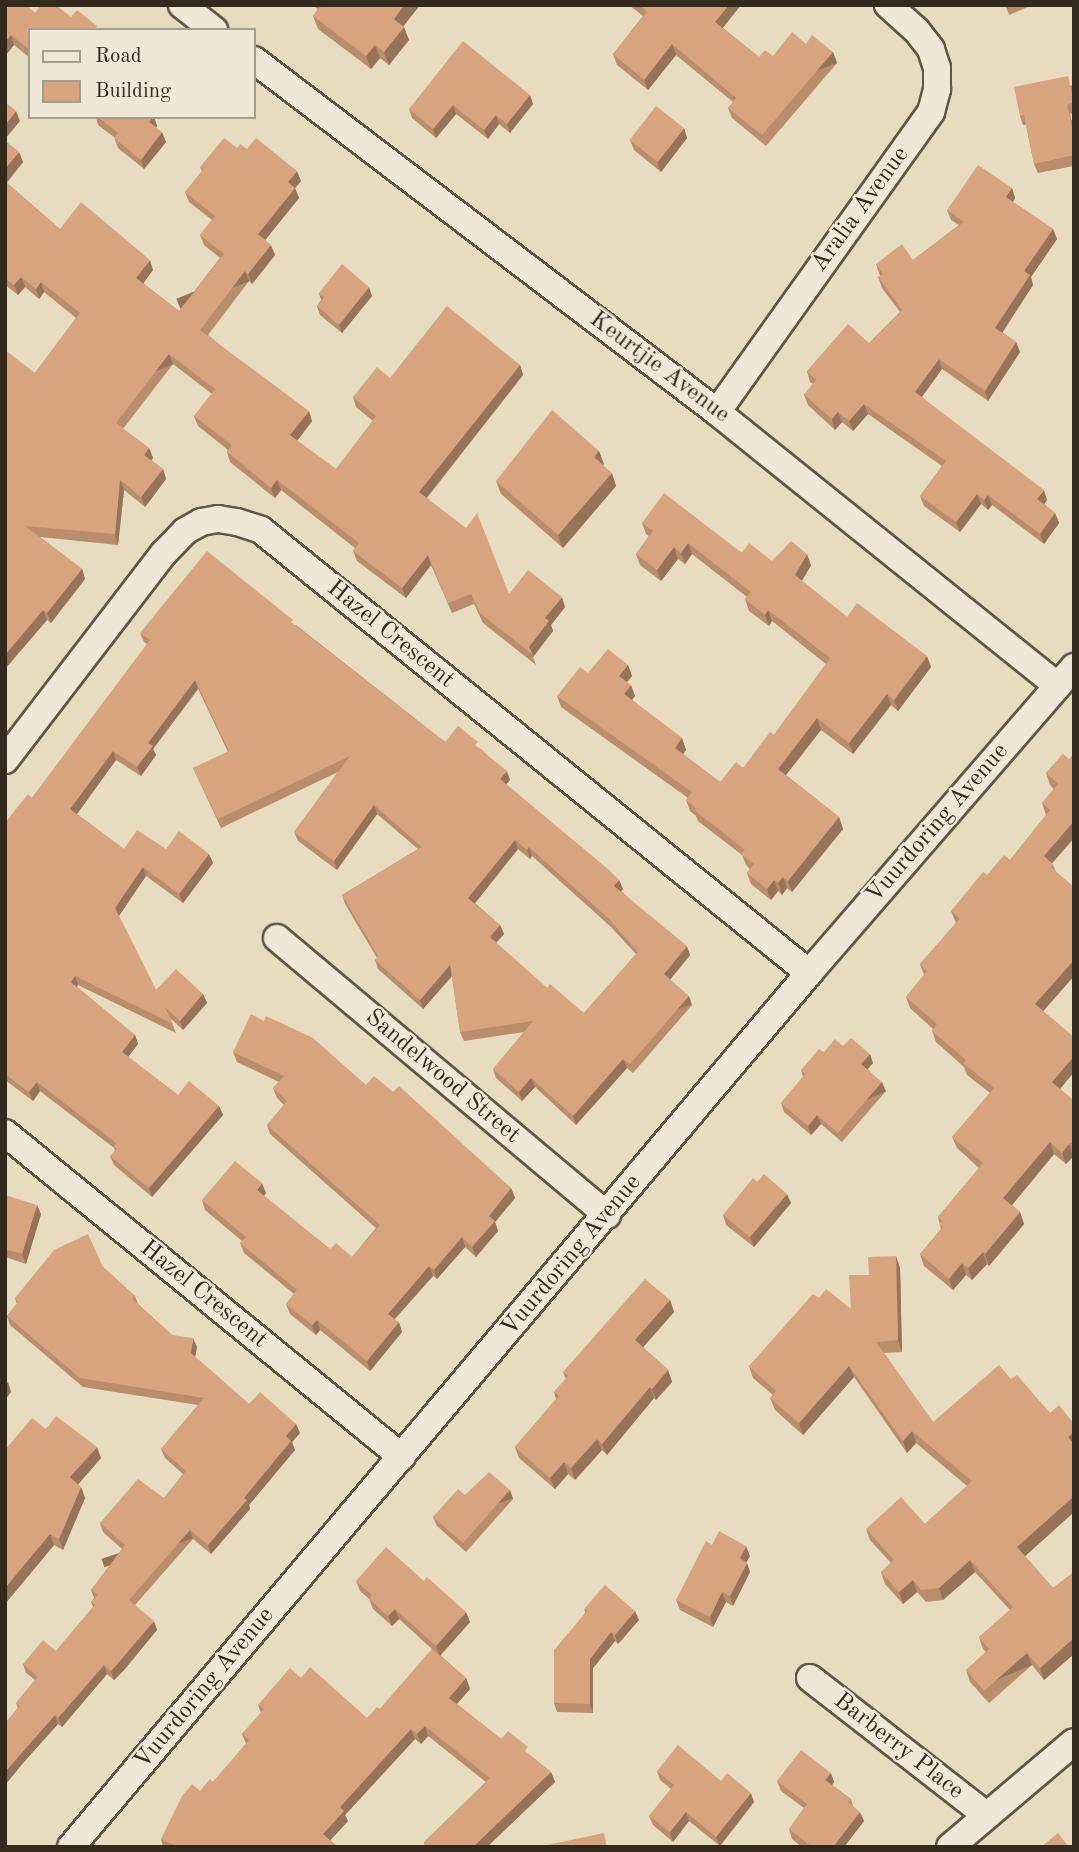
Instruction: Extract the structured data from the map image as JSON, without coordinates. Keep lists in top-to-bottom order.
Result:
{
  "streets": {
    "street": [
      "Aralia Avenue",
      "Keurtjie Avenue",
      "Hazel Crescent",
      "Vuurdoring Avenue",
      "Sandelwood Street",
      "Barberry Place"
    ]
  },
  "crossings": [
    ["Aralia Avenue", "Keurtjie Avenue"],
    ["Keurtjie Avenue", "Vuurdoring Avenue"],
    ["Hazel Crescent", "Vuurdoring Avenue"],
    ["Vuurdoring Avenue", "Sandelwood Street"]
  ],
  "legend": ["Road", "Building"]
}
